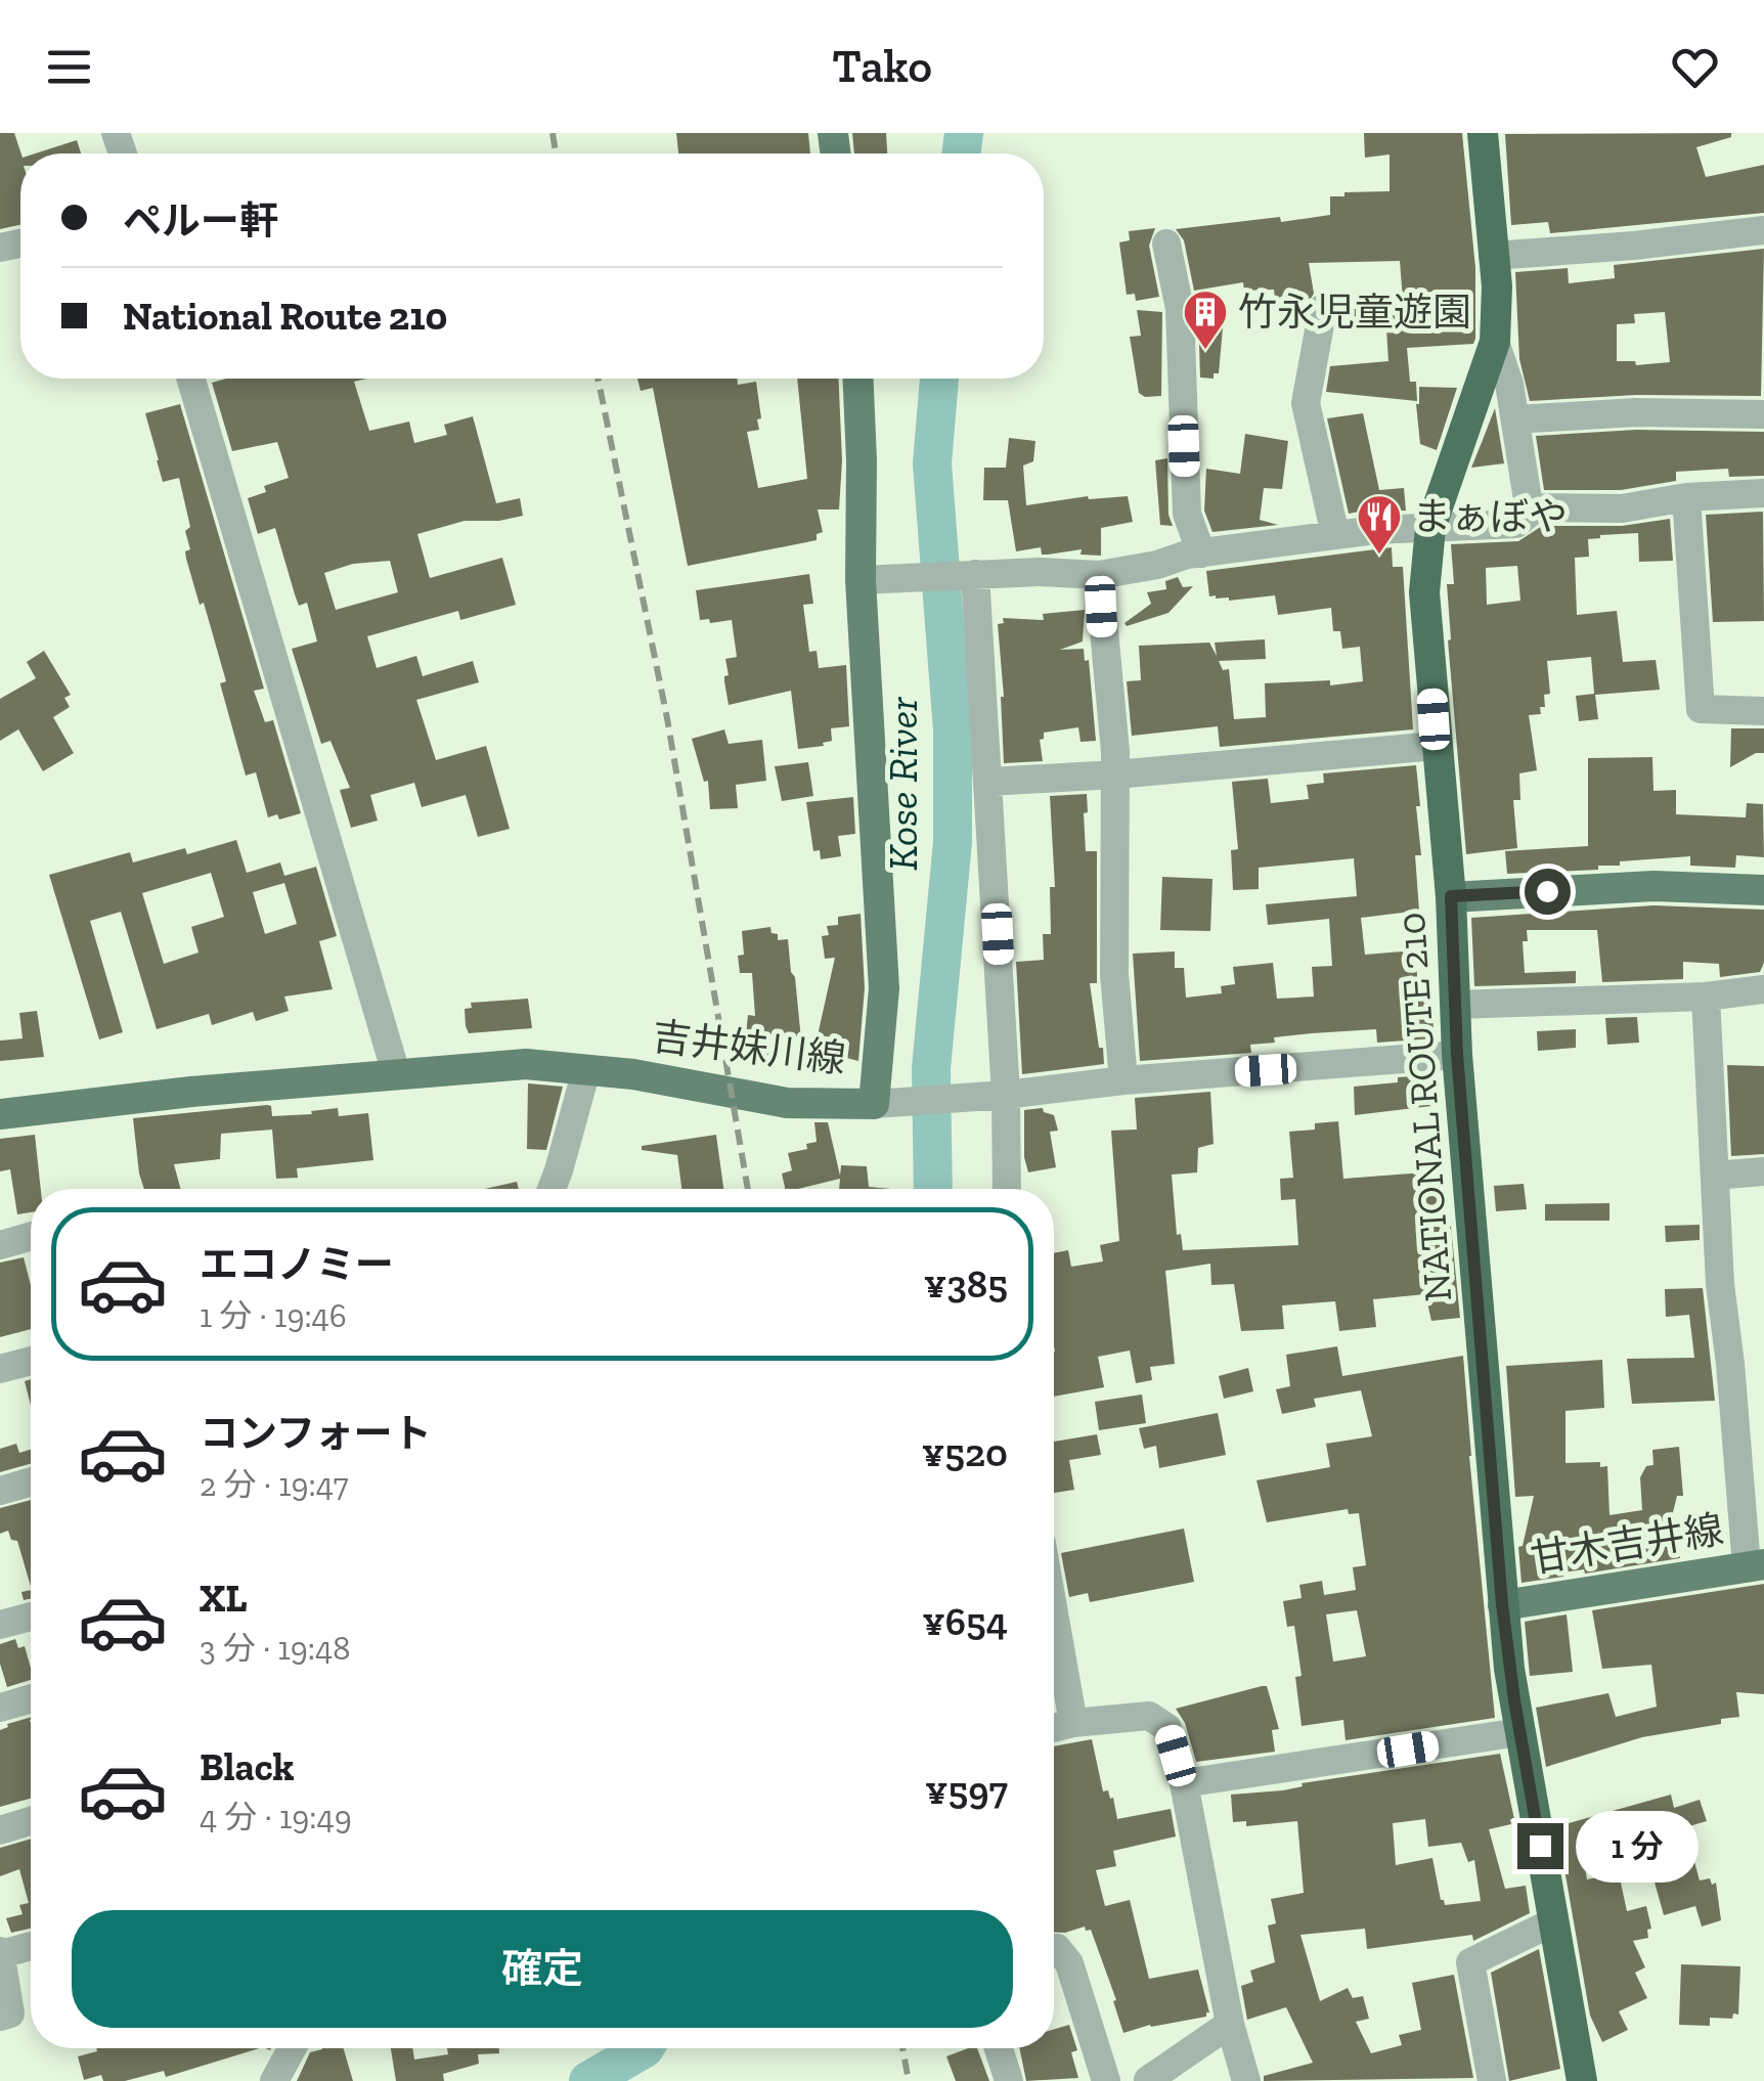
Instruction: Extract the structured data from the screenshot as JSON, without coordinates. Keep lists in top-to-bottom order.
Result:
{
  "streets": {
    "highway": ["NATIONAL ROUTE 210"],
    "main road": ["吉井妹川線", "甘木吉井線"]
  },
  "crossings": [
    ["NATIONAL ROUTE 210", "甘木吉井線"]
  ],
  "water": ["Kose River"],
  "places": {
    "building": ["竹永児童遊園"],
    "restaurant": ["まぁぼや"]
  },
  "page": {
    "header": "Tako",
    "banner": ["ペルー軒", "National Route 210"],
    "list": [
      {
        "name": "エコノミー",
        "note": "1 分 · 19:46",
        "value": "¥385"
      },
      {
        "name": "コンフォート",
        "note": "2 分 · 19:47",
        "value": "¥520"
      },
      {
        "name": "XL",
        "note": "3 分 · 19:48",
        "value": "¥654"
      },
      {
        "name": "Black",
        "note": "4 分 · 19:49",
        "value": "¥597"
      }
    ],
    "bubble": "1 分",
    "buttons": "確定"
  }
}
